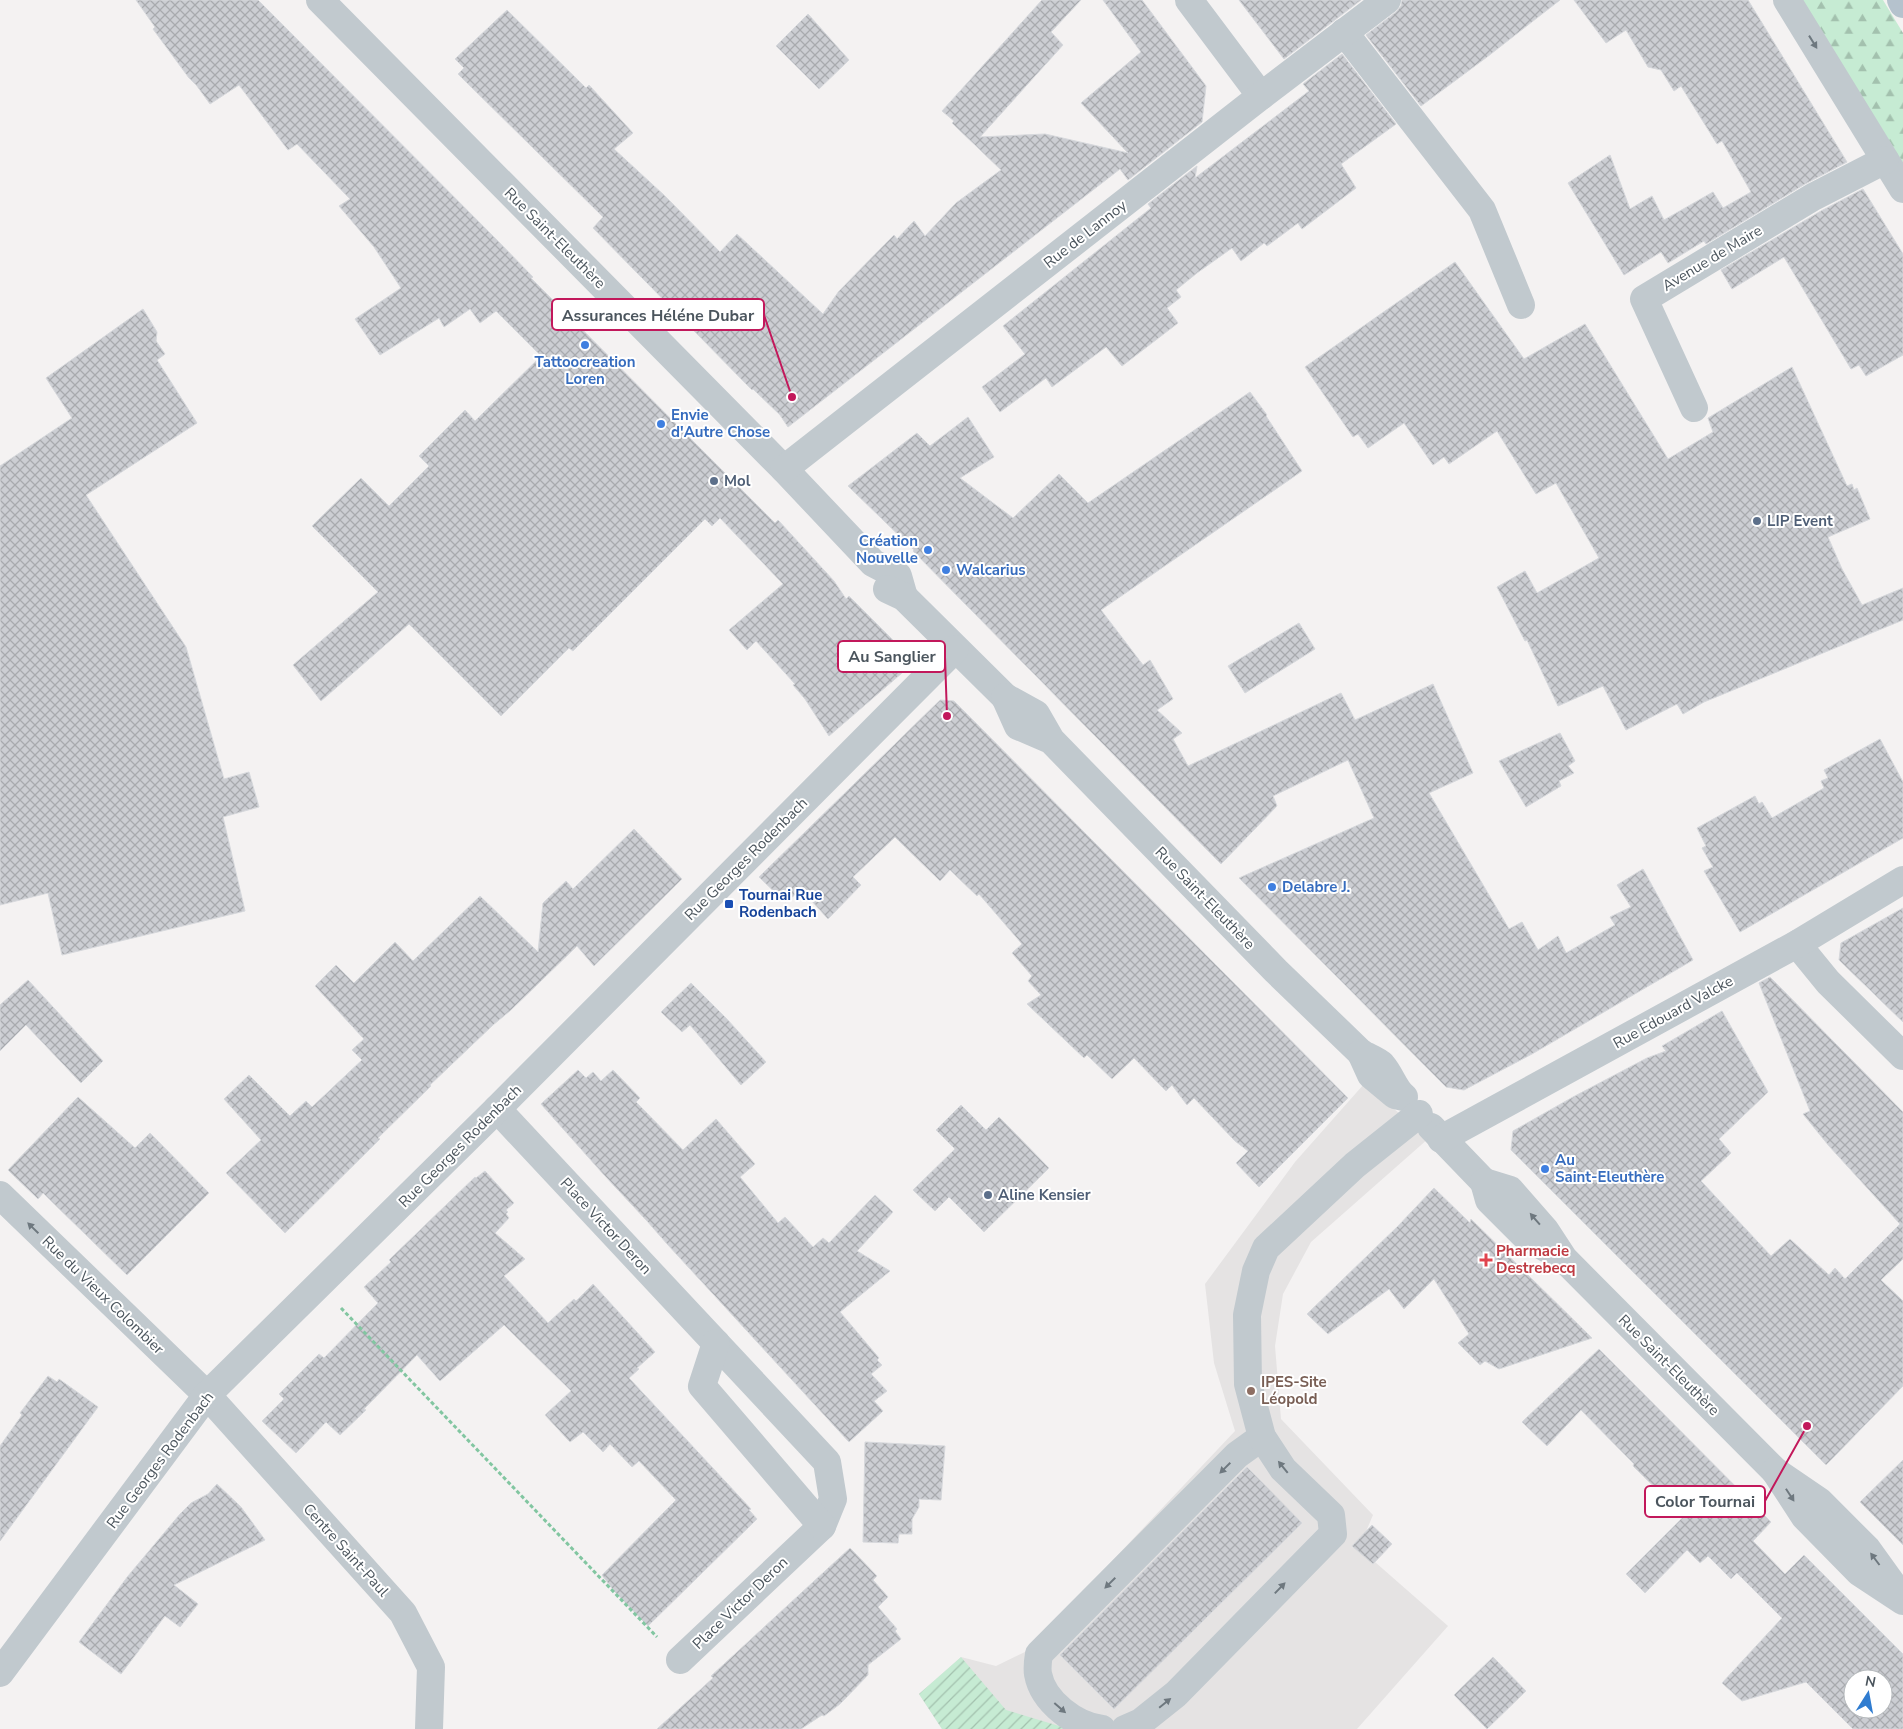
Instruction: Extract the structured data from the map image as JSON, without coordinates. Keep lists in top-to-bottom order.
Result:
{
  "streets": {
    "street": [
      "Rue de Lannoy",
      "Rue Saint-Eleuthère",
      "Avenue de Maire",
      "Rue Georges Rodenbach",
      "Rue Edouard Valcke",
      "Place Victor Deron",
      "Rue du Vieux Colombier",
      "Centre Saint-Paul"
    ]
  },
  "crossings": [
    ["Rue de Lannoy", "Rue Saint-Eleuthère"],
    ["Rue Saint-Eleuthère", "Rue Georges Rodenbach"],
    ["Rue Saint-Eleuthère", "Rue Edouard Valcke"],
    ["Rue Georges Rodenbach", "Place Victor Deron"],
    ["Rue Georges Rodenbach", "Rue du Vieux Colombier"],
    ["Rue Georges Rodenbach", "Centre Saint-Paul"],
    ["Rue du Vieux Colombier", "Centre Saint-Paul"]
  ],
  "one_way": ["Rue du Vieux Colombier"],
  "places": {
    "other": [
      "Tattoocreation Loren",
      "Assurances Héléne Dubar",
      "Envie d'Autre Chose",
      "Mol",
      "LIP Event",
      "Création Nouvelle",
      "Walcarius",
      "Au Sanglier",
      "Delabre J.",
      "Au Saint-Eleuthère",
      "Aline Kensier",
      "IPES-Site Léopold",
      "Color Tournai"
    ],
    "transit": ["Tournai Rue Rodenbach"],
    "health": ["Pharmacie Destrebecq"]
  },
  "north": "top"
}
